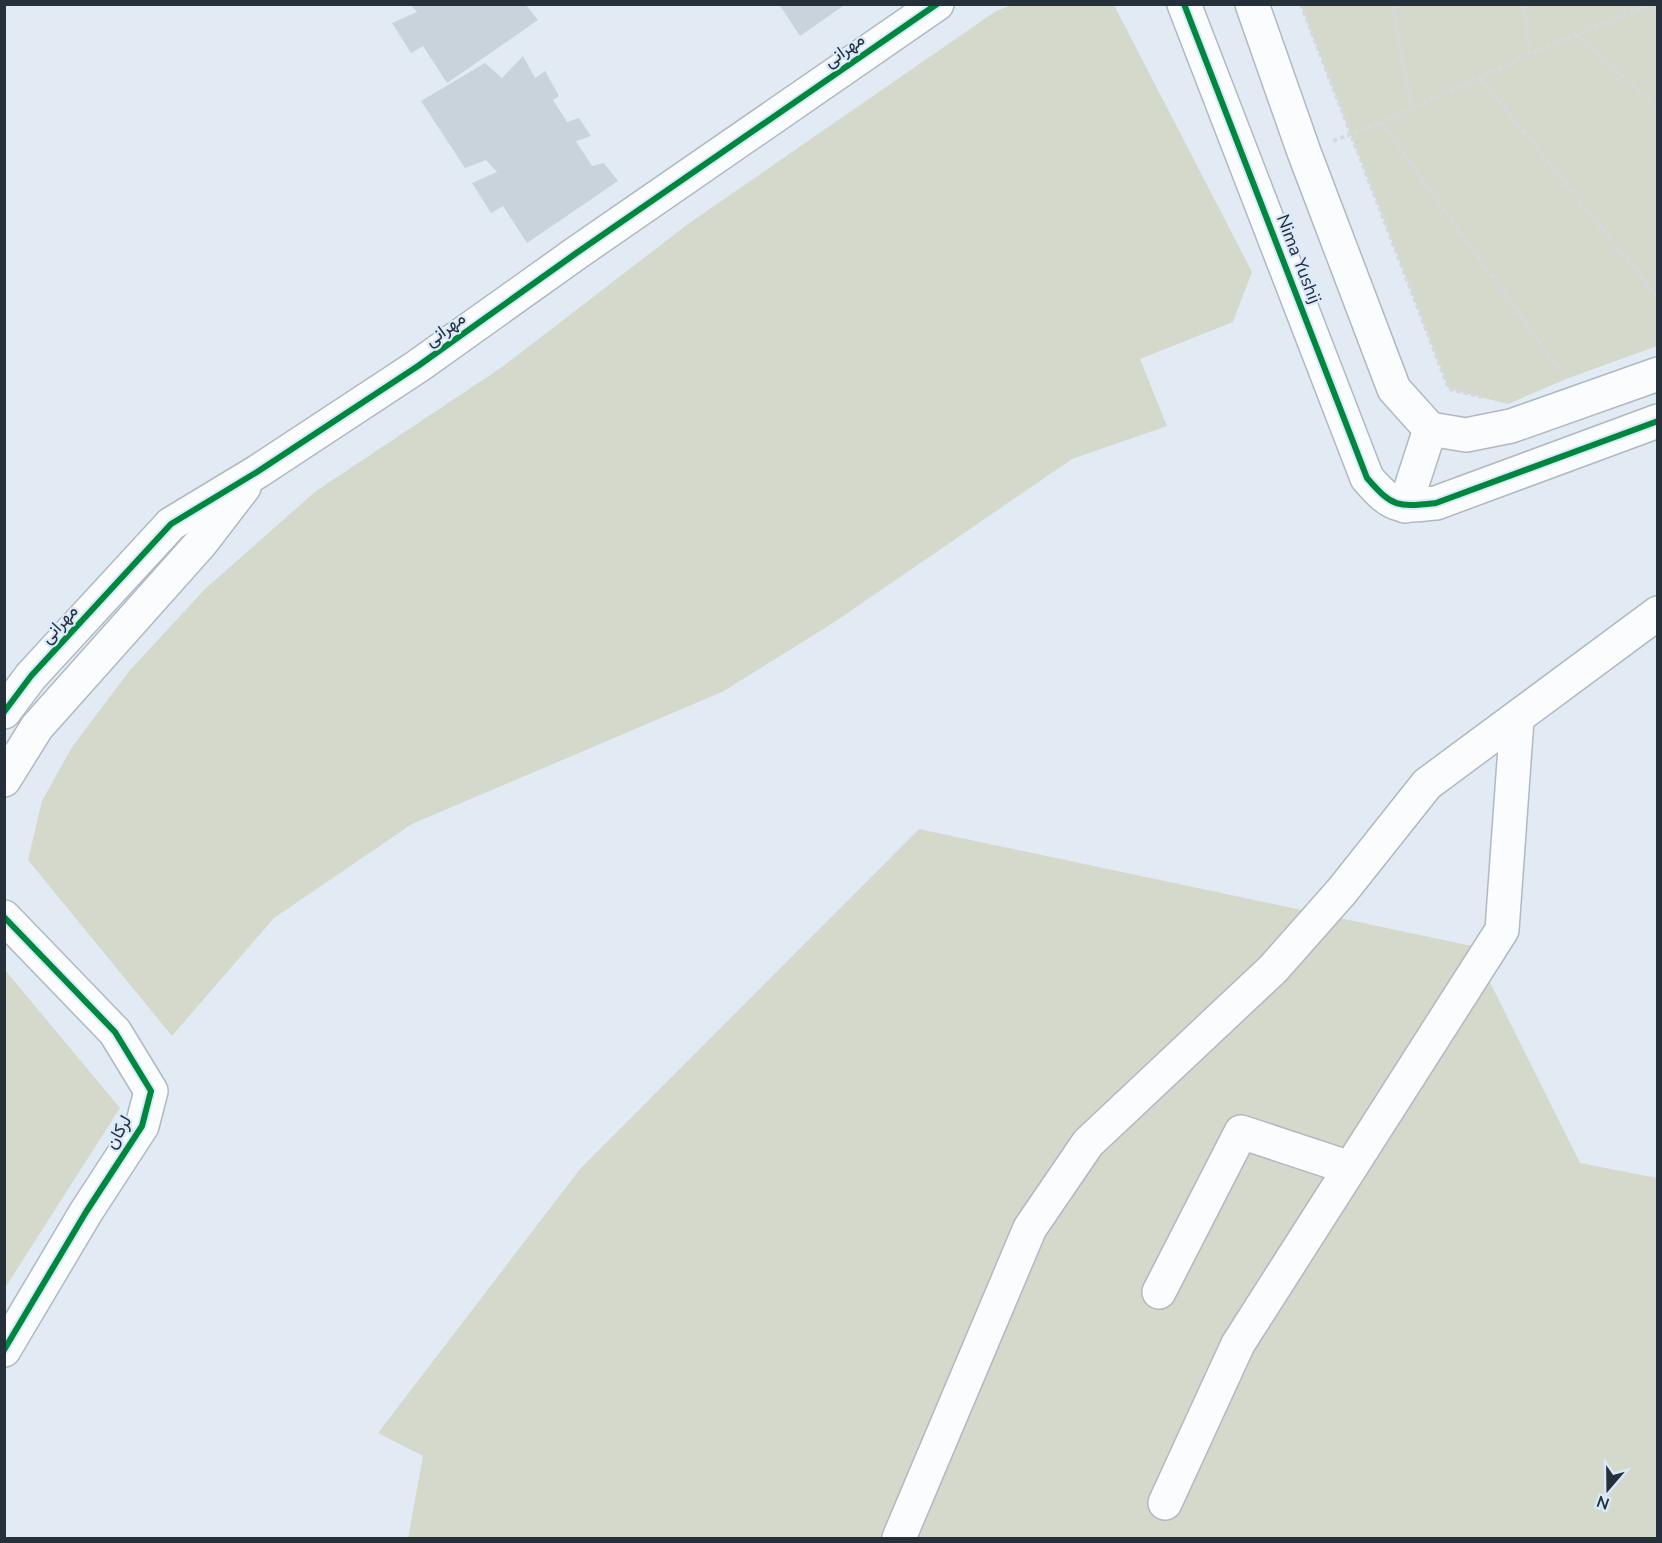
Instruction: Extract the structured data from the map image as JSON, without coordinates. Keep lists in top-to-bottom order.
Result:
{
  "streets": {
    "street": ["مهرانی", "Nima Yushij", "لرکان"]
  },
  "north": "bottom"
}
